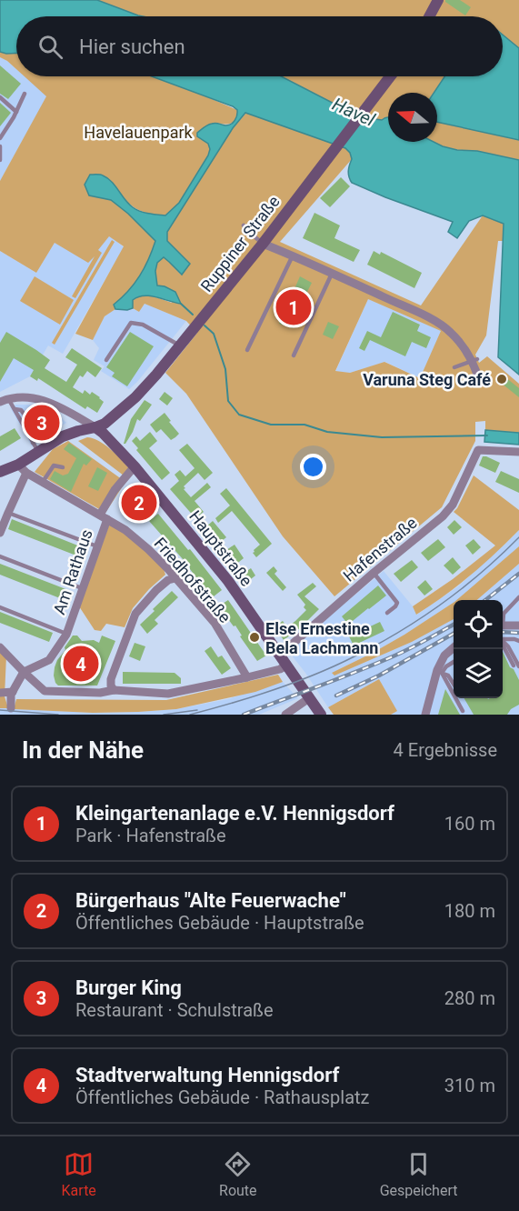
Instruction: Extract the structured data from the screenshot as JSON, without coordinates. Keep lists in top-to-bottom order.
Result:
{
  "streets": {
    "main road": ["Ruppiner Straße", "Hauptstraße"],
    "street": ["Hafenstraße", "Am Rathaus", "Friedhofstraße"]
  },
  "crossings": [
    ["Ruppiner Straße", "Hauptstraße"],
    ["Ruppiner Straße", "Friedhofstraße"],
    ["Hauptstraße", "Hafenstraße"],
    ["Hauptstraße", "Am Rathaus"],
    ["Am Rathaus", "Friedhofstraße"]
  ],
  "water": ["Havel"],
  "parks": ["Havelauenpark"],
  "places": ["Varuna Steg Café", "Else Ernestine Bela Lachmann"],
  "north": "left",
  "page": {
    "search": "Hier suchen",
    "pins": [
      "1",
      "3",
      "2",
      "4"
    ],
    "heading": ["In der Nähe", "4 Ergebnisse"],
    "list": [
      {
        "mark": "1",
        "name": "Kleingartenanlage e.V. Hennigsdorf",
        "note": "Park · Hafenstraße",
        "value": "160 m"
      },
      {
        "mark": "2",
        "name": "Bürgerhaus \"Alte Feuerwache\"",
        "note": "Öffentliches Gebäude · Hauptstraße",
        "value": "180 m"
      },
      {
        "mark": "3",
        "name": "Burger King",
        "note": "Restaurant · Schulstraße",
        "value": "280 m"
      },
      {
        "mark": "4",
        "name": "Stadtverwaltung Hennigsdorf",
        "note": "Öffentliches Gebäude · Rathausplatz",
        "value": "310 m"
      }
    ],
    "nav": ["Karte", "Route", "Gespeichert"]
  }
}
